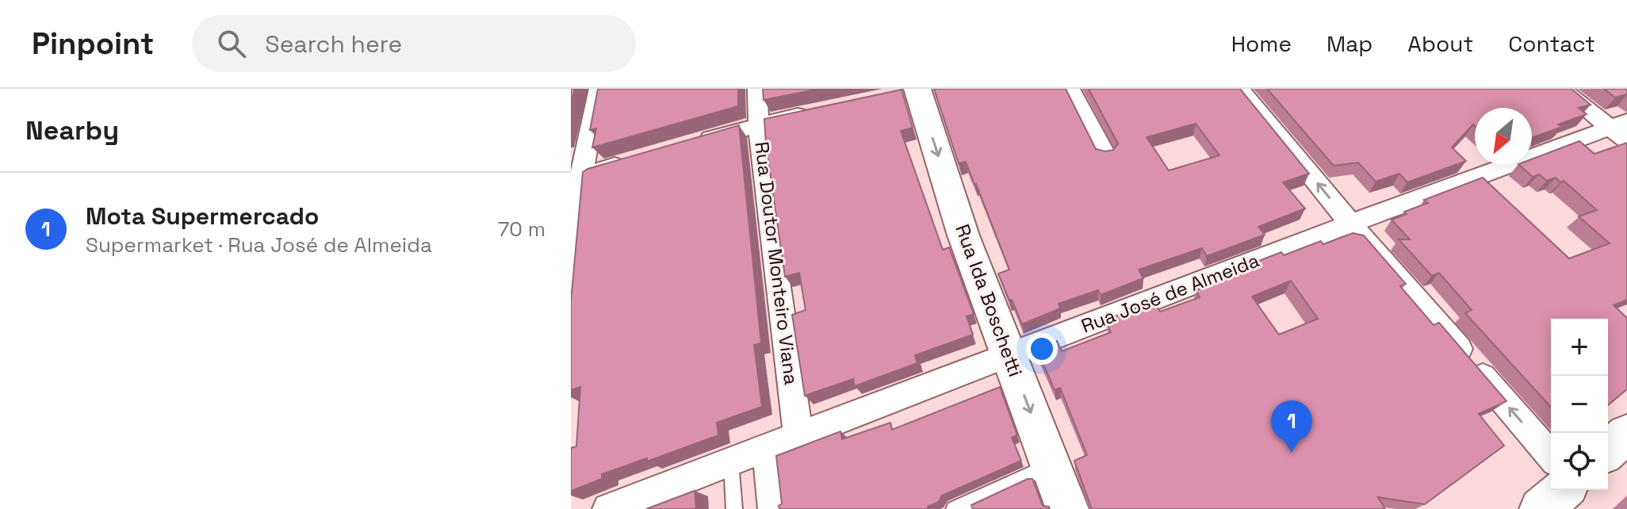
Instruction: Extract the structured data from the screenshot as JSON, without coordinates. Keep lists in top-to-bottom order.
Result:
{
  "streets": {
    "street": ["Rua Doutor Monteiro Viana", "Rua José de Almeida", "Rua Ida Boschetti"]
  },
  "crossings": [
    ["Rua Doutor Monteiro Viana", "Rua José de Almeida"],
    ["Rua José de Almeida", "Rua Ida Boschetti"]
  ],
  "north": "bottom left",
  "page": {
    "header": "Pinpoint",
    "search": "Search here",
    "nav": [
      "Home",
      "Map",
      "About",
      "Contact"
    ],
    "heading": "Nearby",
    "list": [
      {
        "mark": "1",
        "name": "Mota Supermercado",
        "note": "Supermarket · Rua José de Almeida",
        "value": "70 m"
      }
    ],
    "map_buttons": ["+", "−"],
    "pins": "1"
  }
}
